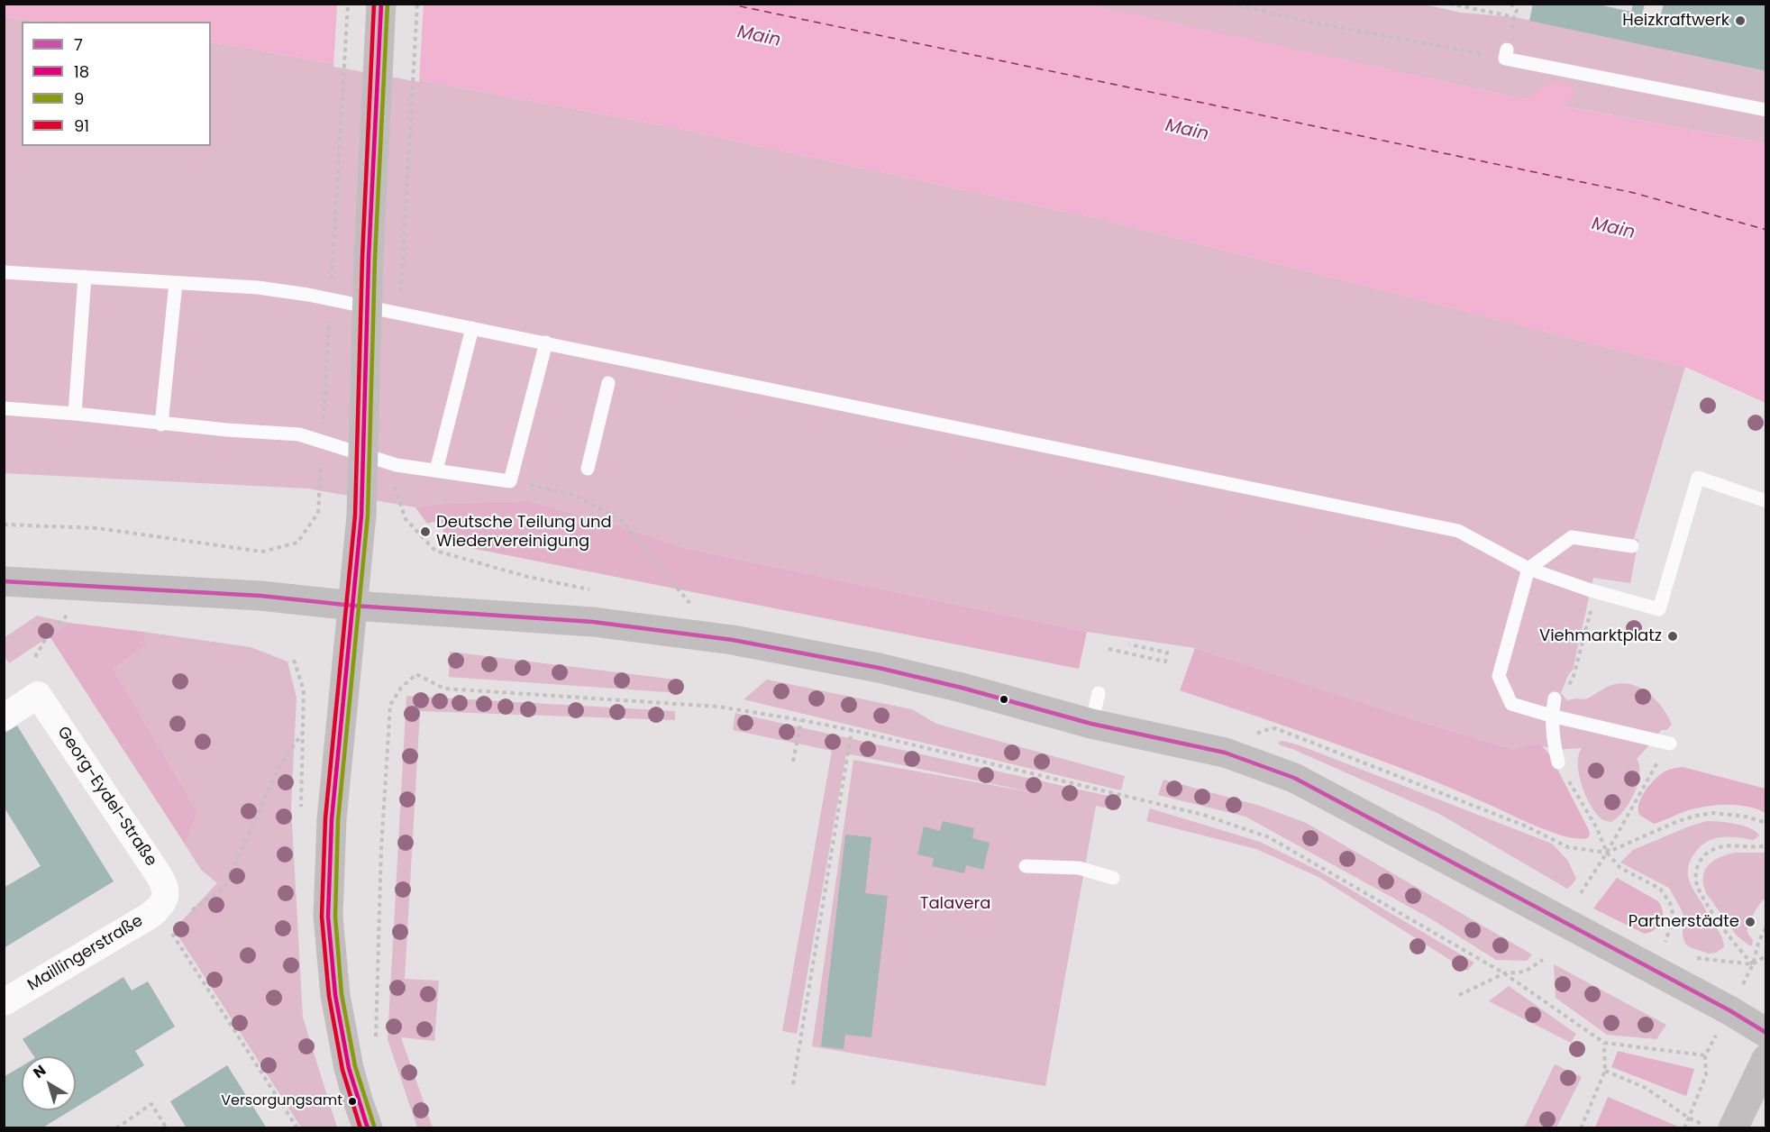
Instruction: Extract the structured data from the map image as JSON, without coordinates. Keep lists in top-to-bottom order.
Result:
{
  "streets": {
    "street": ["Georg-Eydel-Straße", "Maillingerstraße"]
  },
  "crossings": [
    ["Georg-Eydel-Straße", "Maillingerstraße"]
  ],
  "water": ["Main"],
  "parks": ["Talavera"],
  "places": [
    "Heizkraftwerk",
    "Deutsche Teilung und Wiedervereinigung",
    "Viehmarktplatz",
    "Partnerstädte",
    "Versorgungsamt"
  ],
  "lines": [
    "transit line 18",
    "transit line 9",
    "transit line 91",
    "transit line 7"
  ],
  "legend": [
    "7",
    "18",
    "9",
    "91"
  ],
  "north": "top left"
}
